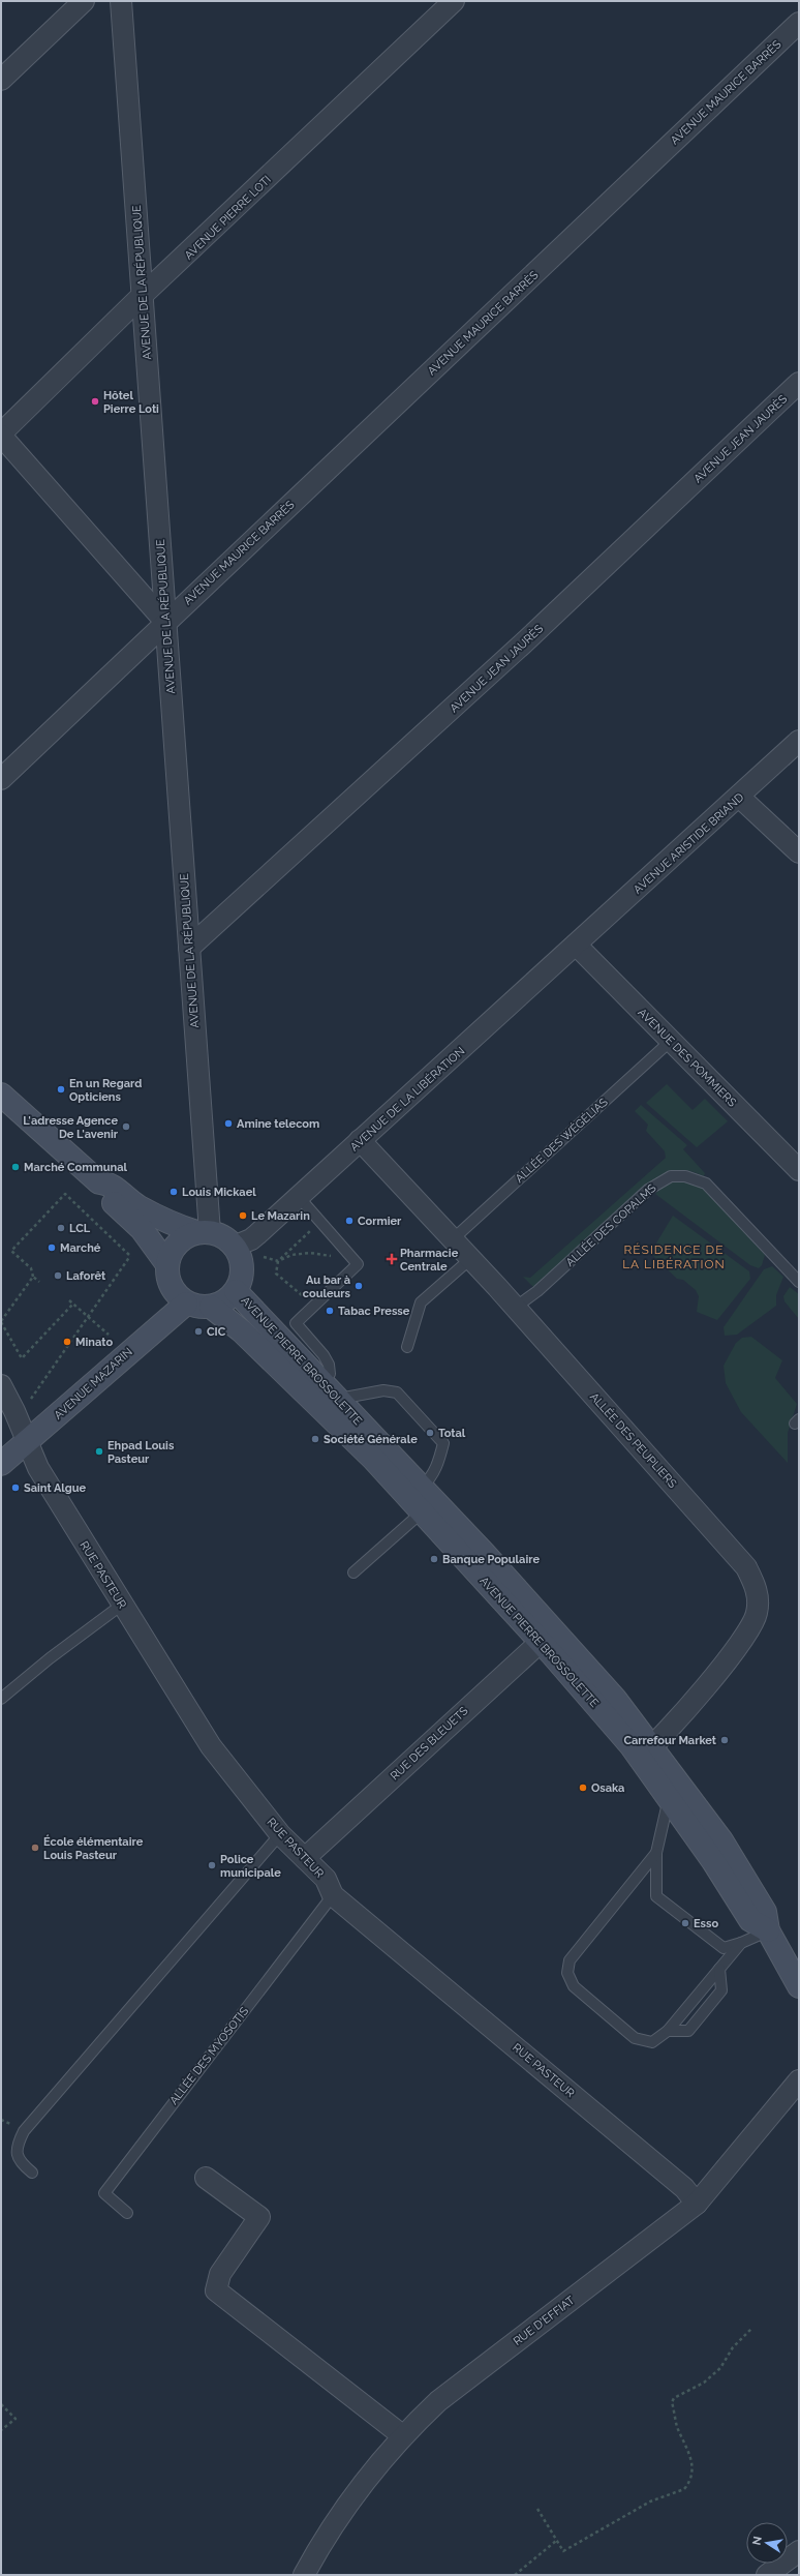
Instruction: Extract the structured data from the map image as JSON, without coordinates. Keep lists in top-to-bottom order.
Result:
{
  "streets": {
    "main road": ["AVENUE PIERRE BROSSOLETTE", "AVENUE MAZARIN"],
    "street": [
      "AVENUE MAURICE BARRÈS",
      "AVENUE PIERRE LOTI",
      "AVENUE DE LA RÉPUBLIQUE",
      "AVENUE JEAN JAURÈS",
      "AVENUE ARISTIDE BRIAND",
      "AVENUE DES POMMIERS",
      "AVENUE DE LA LIBÉRATION",
      "ALLÉE DES PEUPLIERS",
      "RUE PASTEUR",
      "RUE DES BLEUETS",
      "RUE D'EFFIAT"
    ],
    "lane": ["ALLÉE DES WÉGÉLIAS", "ALLÉE DES COPALMS", "ALLÉE DES MYOSOTIS"]
  },
  "crossings": [
    ["AVENUE MAURICE BARRÈS", "AVENUE DE LA RÉPUBLIQUE"],
    ["AVENUE PIERRE LOTI", "AVENUE DE LA RÉPUBLIQUE"],
    ["AVENUE DE LA RÉPUBLIQUE", "AVENUE JEAN JAURÈS"],
    ["AVENUE DE LA RÉPUBLIQUE", "AVENUE DE LA LIBÉRATION"],
    ["AVENUE DE LA RÉPUBLIQUE", "AVENUE PIERRE BROSSOLETTE"],
    ["AVENUE DE LA RÉPUBLIQUE", "AVENUE MAZARIN"],
    ["AVENUE ARISTIDE BRIAND", "AVENUE DES POMMIERS"],
    ["AVENUE ARISTIDE BRIAND", "AVENUE DE LA LIBÉRATION"],
    ["AVENUE DES POMMIERS", "AVENUE DE LA LIBÉRATION"],
    ["AVENUE DES POMMIERS", "ALLÉE DES WÉGÉLIAS"],
    ["AVENUE DE LA LIBÉRATION", "AVENUE PIERRE BROSSOLETTE"],
    ["AVENUE DE LA LIBÉRATION", "AVENUE MAZARIN"],
    ["AVENUE DE LA LIBÉRATION", "ALLÉE DES PEUPLIERS"],
    ["ALLÉE DES WÉGÉLIAS", "ALLÉE DES PEUPLIERS"],
    ["ALLÉE DES COPALMS", "ALLÉE DES PEUPLIERS"],
    ["AVENUE PIERRE BROSSOLETTE", "AVENUE MAZARIN"],
    ["AVENUE PIERRE BROSSOLETTE", "ALLÉE DES PEUPLIERS"],
    ["AVENUE PIERRE BROSSOLETTE", "RUE DES BLEUETS"],
    ["AVENUE MAZARIN", "RUE PASTEUR"],
    ["RUE PASTEUR", "RUE DES BLEUETS"],
    ["RUE PASTEUR", "ALLÉE DES MYOSOTIS"],
    ["RUE PASTEUR", "RUE D'EFFIAT"]
  ],
  "districts": ["RÉSIDENCE DE LA LIBÉRATION"],
  "places": {
    "other": [
      "Hôtel Pierre Loti",
      "En un Regard Opticiens",
      "Amine telecom",
      "L'adresse Agence De L'avenir",
      "Marché Communal",
      "Louis Mickael",
      "Le Mazarin",
      "Cormier",
      "LCL",
      "Marché",
      "Laforêt",
      "Au bar à couleurs",
      "Tabac Presse",
      "CIC",
      "Minato",
      "Total",
      "Société Générale",
      "Ehpad Louis Pasteur",
      "Saint Algue",
      "Banque Populaire",
      "Carrefour Market",
      "Osaka",
      "École élémentaire Louis Pasteur",
      "Police municipale",
      "Esso"
    ],
    "health": ["Pharmacie Centrale"]
  },
  "north": "left"
}
